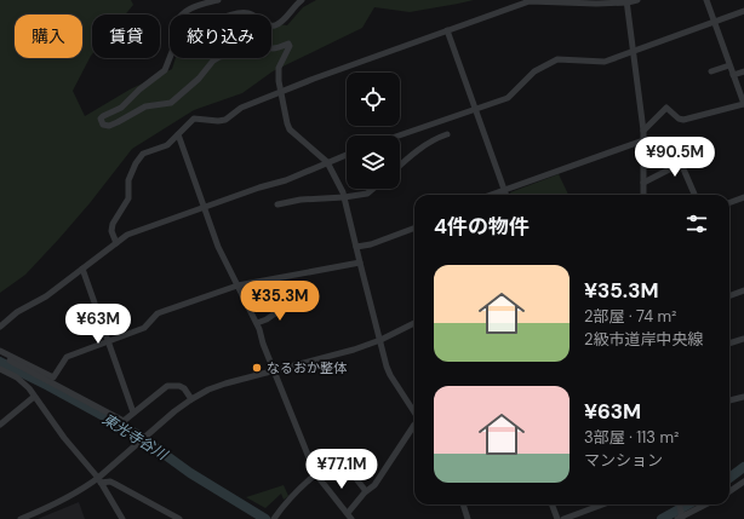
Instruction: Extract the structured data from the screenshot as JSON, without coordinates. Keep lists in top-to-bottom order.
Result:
{
  "water": ["東光寺谷川"],
  "places": ["なるおか整体"],
  "page": {
    "chip": ["購入", "賃貸", "絞り込み"],
    "price": [
      "¥90.5M",
      "¥35.3M",
      "¥63M",
      "¥77.1M"
    ],
    "heading": "4件の物件",
    "list": [
      {
        "name": "¥35.3M",
        "note": "2部屋 · 74 m² · 2級市道岸中央線"
      },
      {
        "name": "¥63M",
        "note": "3部屋 · 113 m² · マンション"
      }
    ]
  }
}
